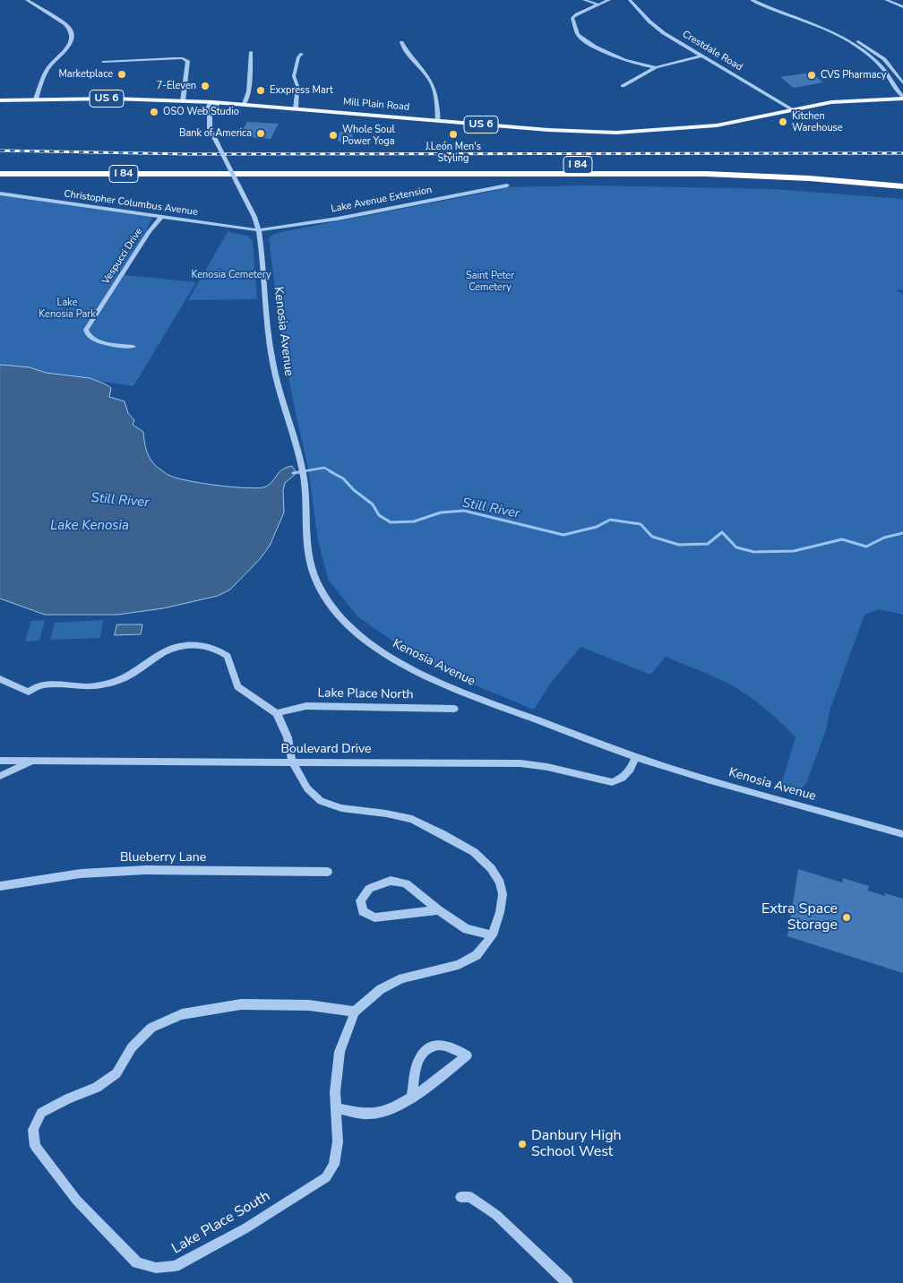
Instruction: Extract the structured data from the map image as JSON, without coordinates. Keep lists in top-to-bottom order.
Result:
{
  "streets": {
    "highway": ["I 84"],
    "main road": ["US 6", "Mill Plain Road"],
    "street": [
      "Crestdale Road",
      "Lake Avenue Extension",
      "Christopher Columbus Avenue",
      "Vespucci Drive",
      "Kenosia Avenue",
      "Lake Place North",
      "Boulevard Drive",
      "Blueberry Lane",
      "Lake Place South"
    ]
  },
  "crossings": [
    ["Crestdale Road", "US 6"],
    ["Crestdale Road", "Mill Plain Road"],
    ["US 6", "Mill Plain Road"],
    ["Mill Plain Road", "Kenosia Avenue"],
    ["Lake Avenue Extension", "Christopher Columbus Avenue"],
    ["Lake Avenue Extension", "Kenosia Avenue"],
    ["Christopher Columbus Avenue", "Vespucci Drive"],
    ["Christopher Columbus Avenue", "Kenosia Avenue"],
    ["Kenosia Avenue", "Boulevard Drive"],
    ["Boulevard Drive", "Lake Place South"]
  ],
  "water": ["Still River", "Lake Kenosia"],
  "parks": ["Kenosia Cemetery", "Saint Peter Cemetery", "Lake Kenosia Park"],
  "places": [
    "Marketplace",
    "CVS Pharmacy",
    "7-Eleven",
    "Exxpress Mart",
    "OSO Web Studio",
    "Kitchen Warehouse",
    "Bank of America",
    "J.León Men's Styling",
    "Whole Soul Power Yoga",
    "Extra Space Storage",
    "Danbury High School West"
  ]
}
